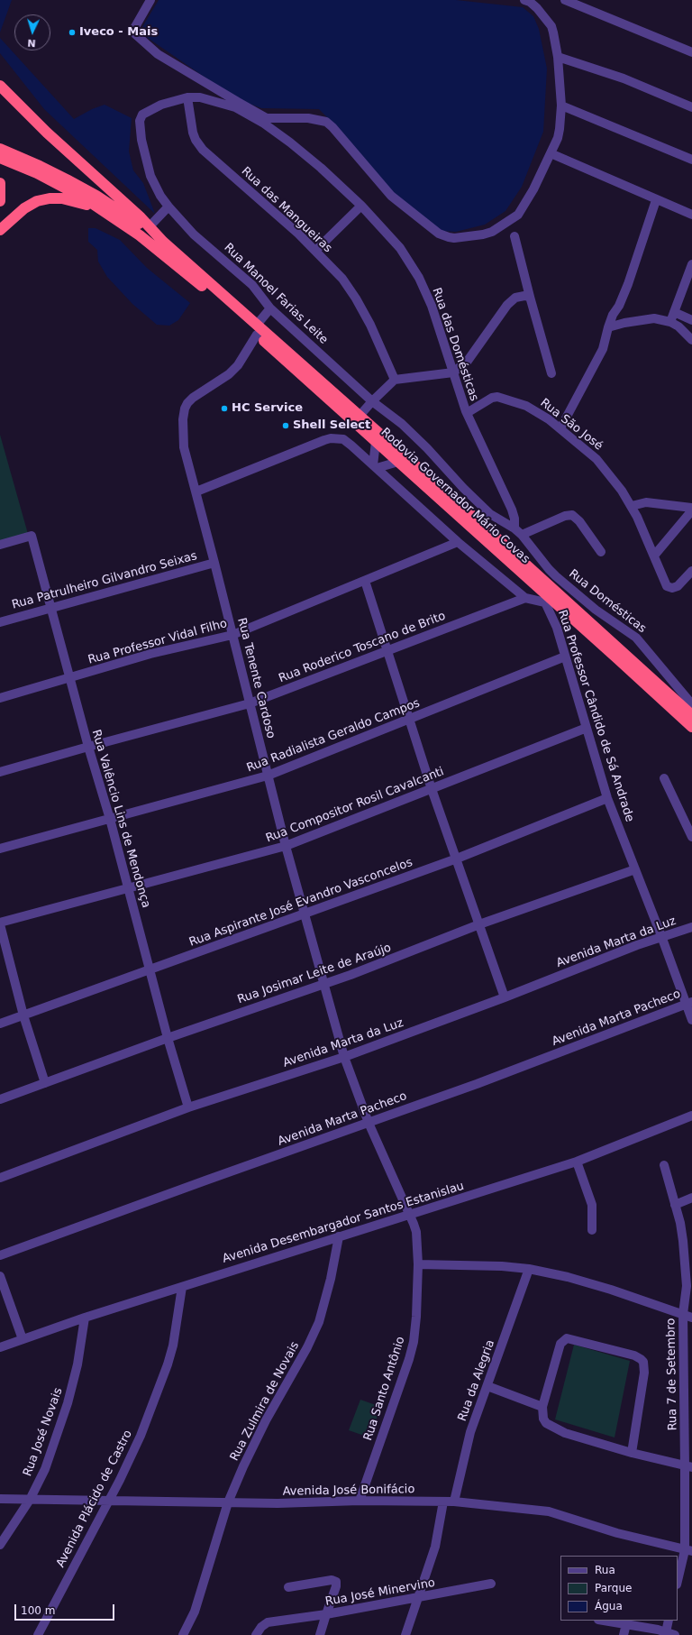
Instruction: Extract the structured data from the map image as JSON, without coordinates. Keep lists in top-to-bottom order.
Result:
{
  "streets": {
    "highway": ["Rodovia Governador Mário Covas"],
    "street": [
      "Rua das Mangueiras",
      "Rua Manoel Farias Leite",
      "Rua das Domésticas",
      "Rua São José",
      "Rua Patrulheiro Gilvandro Seixas",
      "Rua Domésticas",
      "Rua Professor Vidal Filho",
      "Rua Roderico Toscano de Brito",
      "Rua Tenente Cardoso",
      "Rua Professor Cândido de Sá Andrade",
      "Rua Radialista Geraldo Campos",
      "Rua Compositor Rosil Cavalcanti",
      "Rua Valêncio Lins de Mendonça",
      "Rua Aspirante José Evandro Vasconcelos",
      "Avenida Marta da Luz",
      "Rua Josimar Leite de Araújo",
      "Avenida Marta Pacheco",
      "Avenida Desembargador Santos Estanislau",
      "Rua 7 de Setembro",
      "Rua da Alegria",
      "Rua Santo Antônio",
      "Rua Zulmira de Novais",
      "Rua José Novais",
      "Avenida José Bonifácio",
      "Avenida Plácido de Castro",
      "Rua José Minervino"
    ]
  },
  "crossings": [
    ["Rua das Mangueiras", "Rua das Domésticas"],
    ["Rua Manoel Farias Leite", "Rua das Domésticas"],
    ["Rua Manoel Farias Leite", "Rua Domésticas"],
    ["Rua das Domésticas", "Rua São José"],
    ["Rodovia Governador Mário Covas", "Rua Tenente Cardoso"],
    ["Rodovia Governador Mário Covas", "Rua Professor Cândido de Sá Andrade"],
    ["Rua Patrulheiro Gilvandro Seixas", "Rua Tenente Cardoso"],
    ["Rua Patrulheiro Gilvandro Seixas", "Rua Valêncio Lins de Mendonça"],
    ["Rua Professor Vidal Filho", "Rua Tenente Cardoso"],
    ["Rua Professor Vidal Filho", "Rua Valêncio Lins de Mendonça"],
    ["Rua Roderico Toscano de Brito", "Rua Tenente Cardoso"],
    ["Rua Roderico Toscano de Brito", "Rua Valêncio Lins de Mendonça"],
    ["Rua Tenente Cardoso", "Rua Radialista Geraldo Campos"],
    ["Rua Tenente Cardoso", "Rua Compositor Rosil Cavalcanti"],
    ["Rua Tenente Cardoso", "Rua Aspirante José Evandro Vasconcelos"],
    ["Rua Tenente Cardoso", "Avenida Marta da Luz"],
    ["Rua Tenente Cardoso", "Rua Josimar Leite de Araújo"],
    ["Rua Tenente Cardoso", "Rua Santo Antônio"],
    ["Rua Professor Cândido de Sá Andrade", "Rua Radialista Geraldo Campos"],
    ["Rua Professor Cândido de Sá Andrade", "Rua Compositor Rosil Cavalcanti"],
    ["Rua Professor Cândido de Sá Andrade", "Rua Aspirante José Evandro Vasconcelos"],
    ["Rua Professor Cândido de Sá Andrade", "Avenida Marta da Luz"],
    ["Rua Professor Cândido de Sá Andrade", "Rua Josimar Leite de Araújo"],
    ["Rua Professor Cândido de Sá Andrade", "Avenida Marta Pacheco"],
    ["Rua Radialista Geraldo Campos", "Rua Valêncio Lins de Mendonça"],
    ["Rua Compositor Rosil Cavalcanti", "Rua Valêncio Lins de Mendonça"],
    ["Rua Valêncio Lins de Mendonça", "Rua Aspirante José Evandro Vasconcelos"],
    ["Rua Valêncio Lins de Mendonça", "Avenida Marta da Luz"],
    ["Rua Valêncio Lins de Mendonça", "Rua Josimar Leite de Araújo"],
    ["Avenida Marta da Luz", "Rua Santo Antônio"],
    ["Avenida Marta Pacheco", "Rua Santo Antônio"],
    ["Avenida Desembargador Santos Estanislau", "Rua Santo Antônio"],
    ["Avenida Desembargador Santos Estanislau", "Rua Zulmira de Novais"],
    ["Avenida Desembargador Santos Estanislau", "Rua José Novais"],
    ["Avenida Desembargador Santos Estanislau", "Avenida Plácido de Castro"],
    ["Rua 7 de Setembro", "Avenida José Bonifácio"],
    ["Rua da Alegria", "Avenida José Bonifácio"],
    ["Rua Santo Antônio", "Avenida José Bonifácio"],
    ["Rua Zulmira de Novais", "Avenida José Bonifácio"],
    ["Rua José Novais", "Avenida José Bonifácio"],
    ["Avenida José Bonifácio", "Avenida Plácido de Castro"]
  ],
  "places": ["Iveco - Mais", "HC Service", "Shell Select"],
  "legend": ["Rua", "Parque", "Água"],
  "scale_bar": "100 m",
  "north": "bottom"
}
